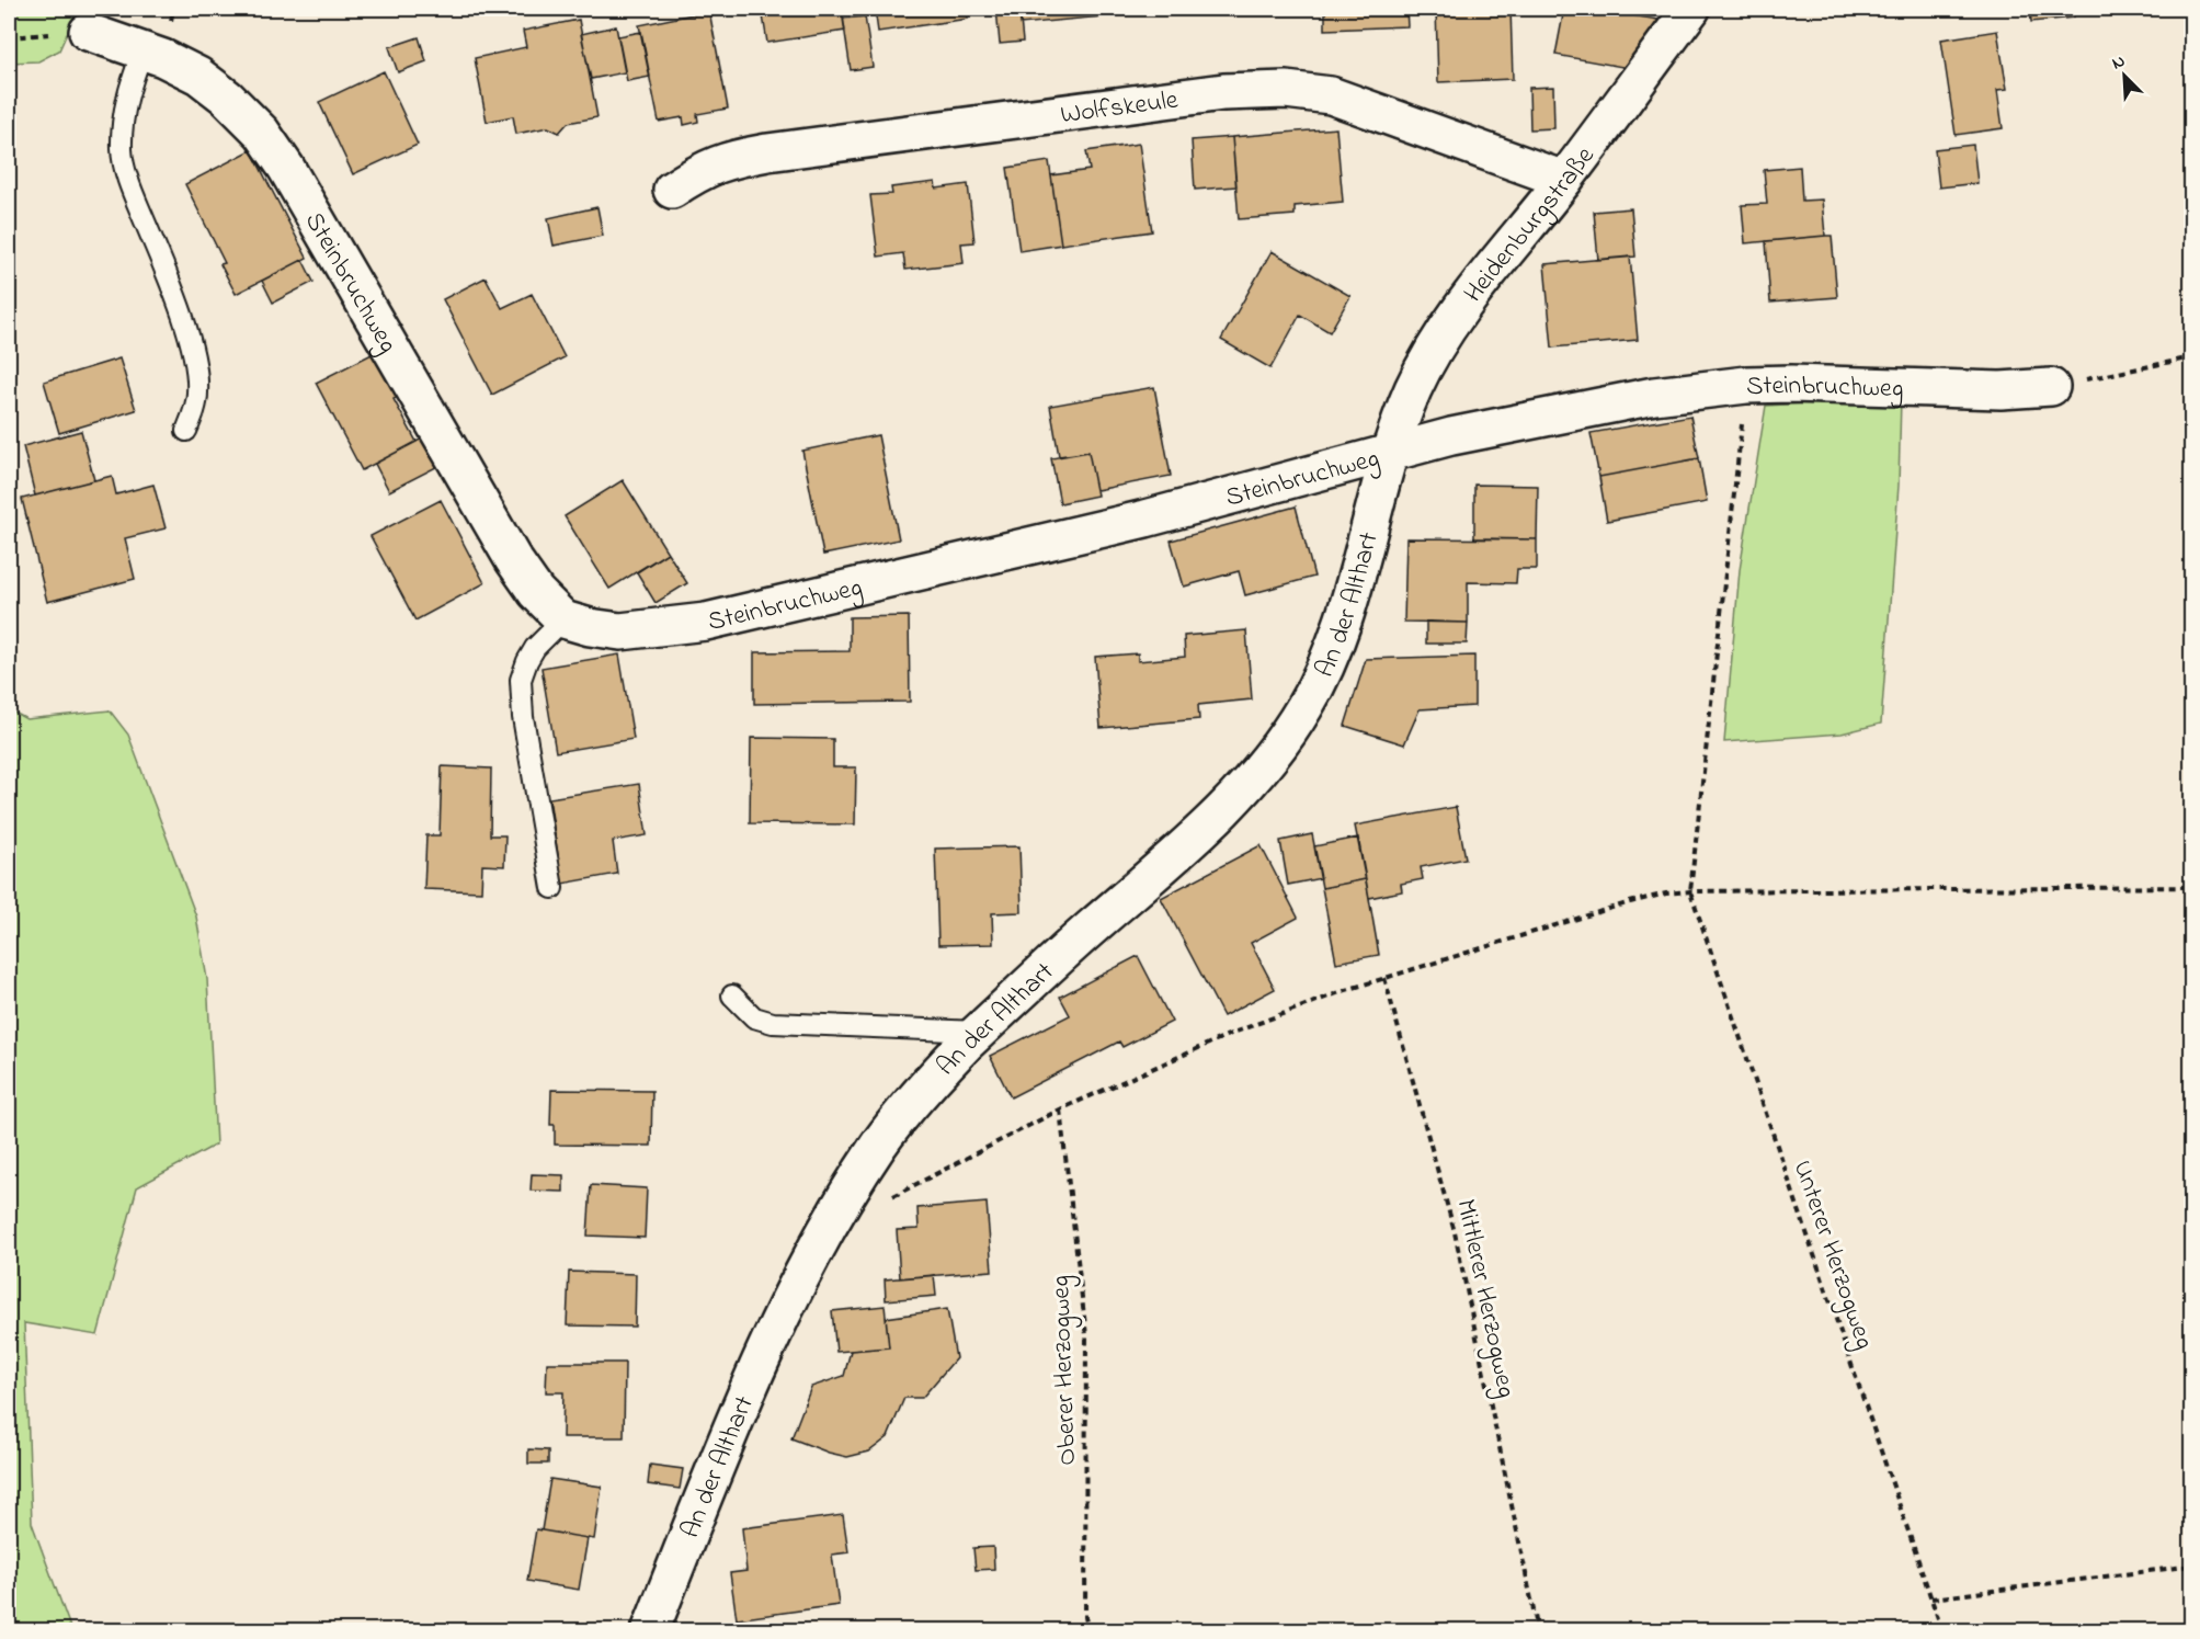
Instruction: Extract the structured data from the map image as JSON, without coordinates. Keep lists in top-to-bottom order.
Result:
{
  "streets": {
    "street": [
      "Wolfskeule",
      "Heidenburgstraße",
      "Steinbruchweg",
      "An der Althart"
    ],
    "path": ["Unterer Herzogweg", "Mittlerer Herzogweg", "Oberer Herzogweg"]
  },
  "crossings": [
    ["Wolfskeule", "Heidenburgstraße"],
    ["Heidenburgstraße", "Steinbruchweg"],
    ["Heidenburgstraße", "An der Althart"],
    ["Steinbruchweg", "An der Althart"]
  ],
  "north": "top left"
}
